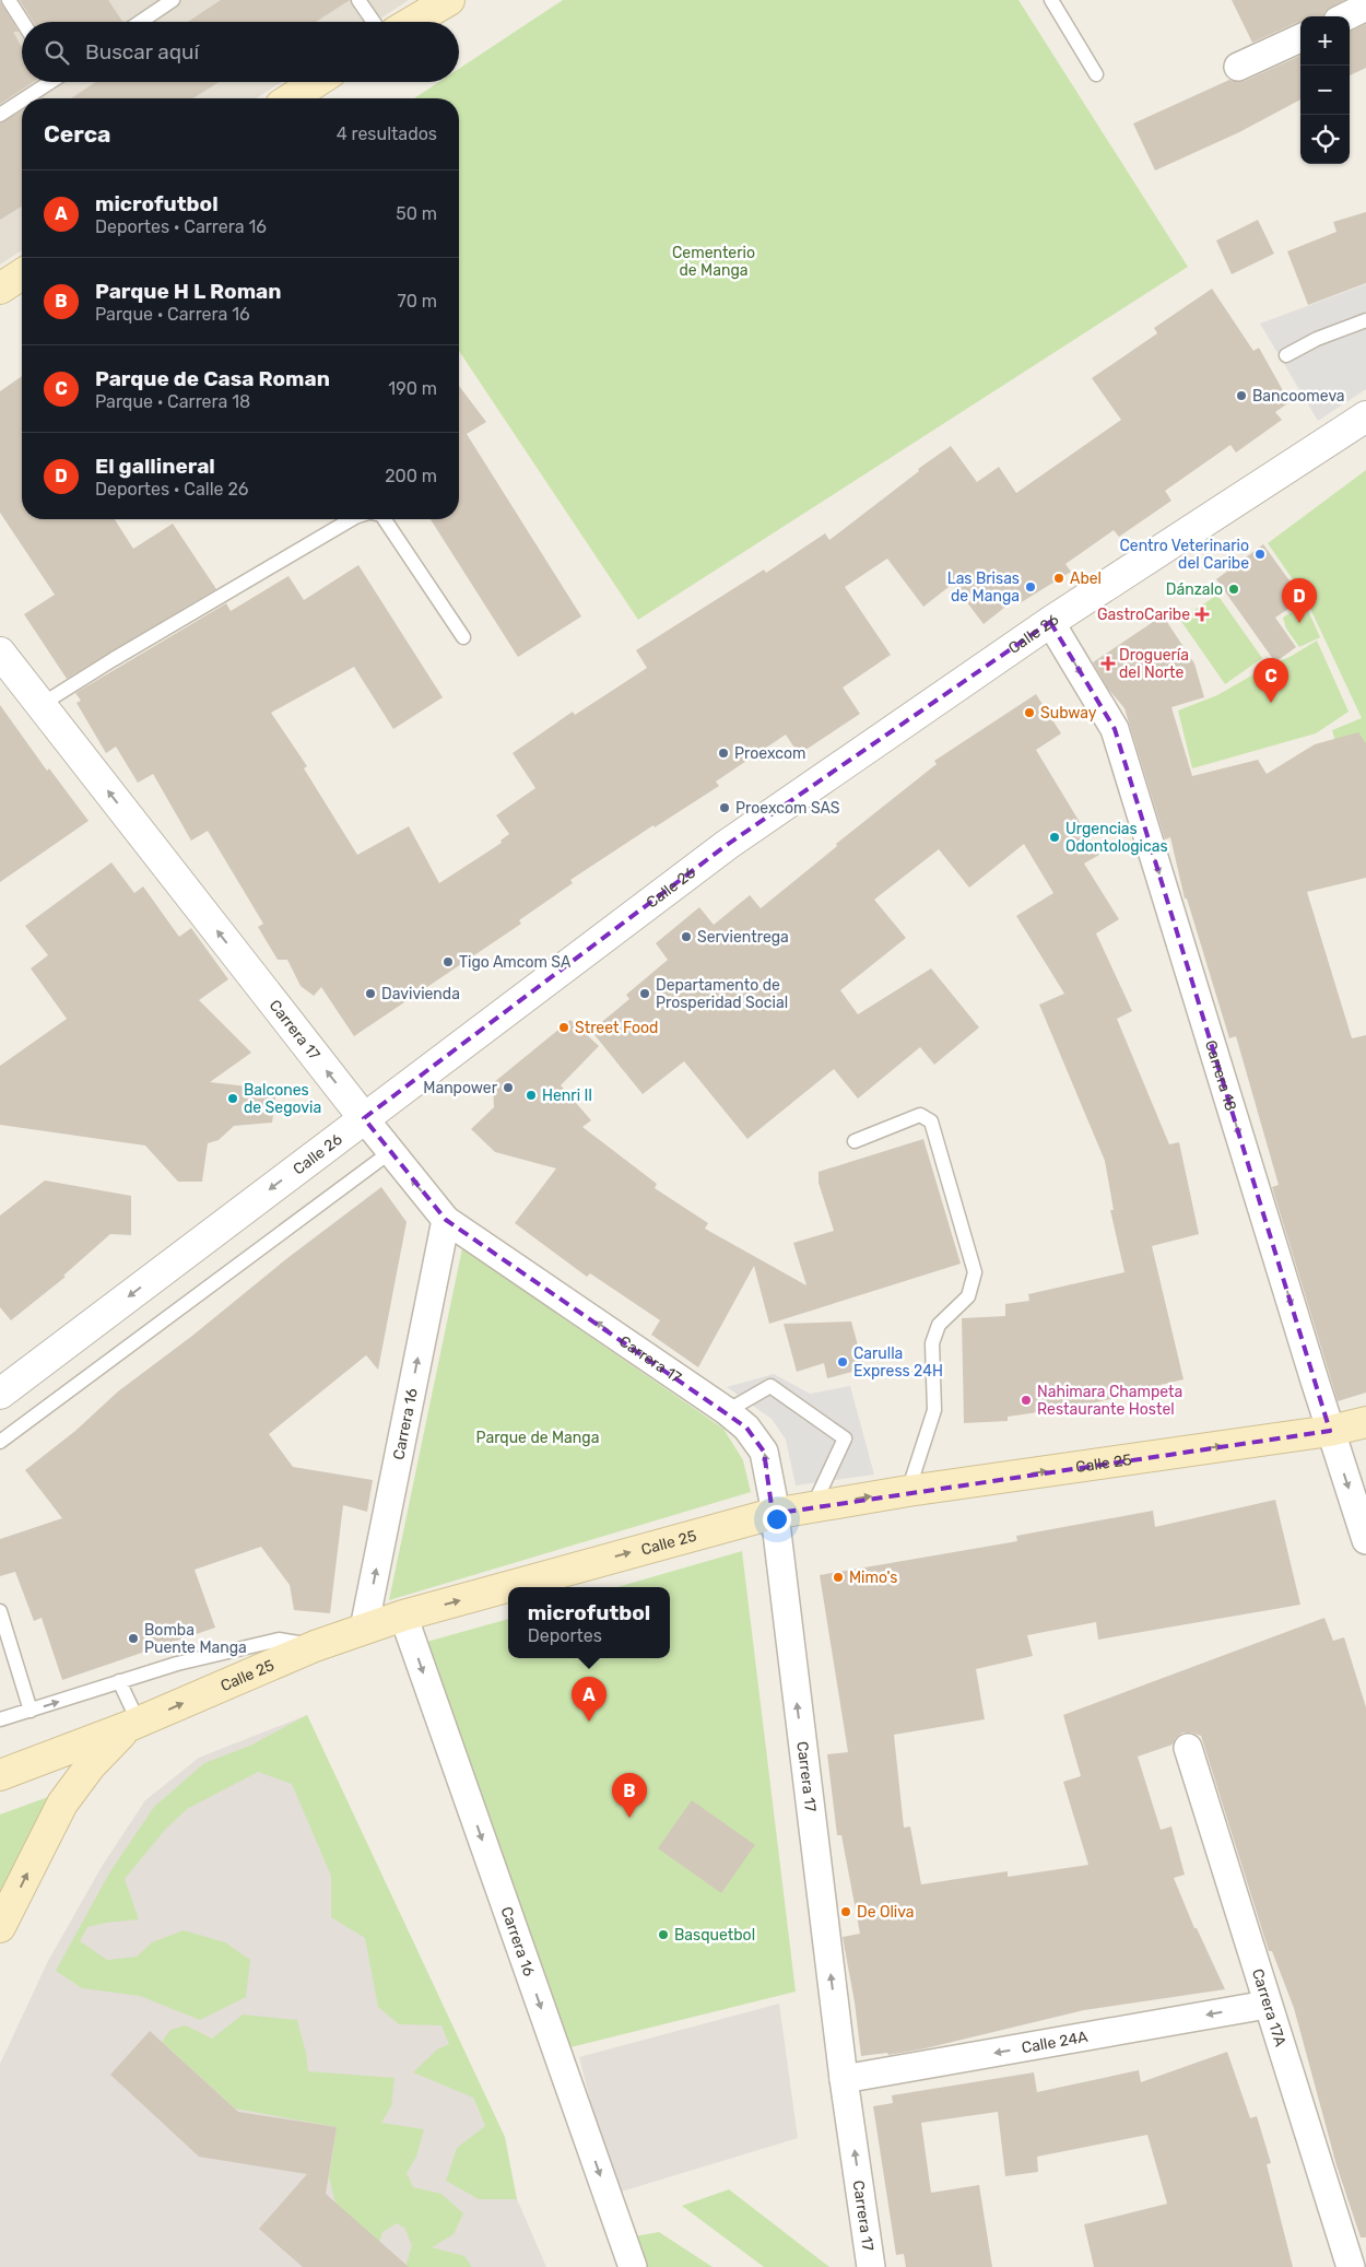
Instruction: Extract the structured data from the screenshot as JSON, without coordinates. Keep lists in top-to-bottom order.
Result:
{
  "streets": {
    "main road": ["Calle 25"],
    "street": [
      "Calle 26",
      "Carrera 17",
      "Carrera 18",
      "Carrera 16",
      "Carrera 17A",
      "Calle 24A"
    ]
  },
  "crossings": [
    ["Calle 26", "Carrera 17"],
    ["Calle 26", "Carrera 18"],
    ["Carrera 17", "Carrera 16"],
    ["Carrera 17", "Calle 25"],
    ["Carrera 17", "Calle 24A"],
    ["Carrera 18", "Calle 25"],
    ["Carrera 16", "Calle 25"],
    ["Carrera 17A", "Calle 24A"]
  ],
  "one_way": [
    "Carrera 17",
    "Carrera 18",
    "Calle 25",
    "Calle 24A"
  ],
  "parks": ["Cementerio de Manga", "Parque de Manga"],
  "places": {
    "other": [
      "Bancoomeva",
      "Centro Veterinario del Caribe",
      "Abel",
      "Las Brisas de Manga",
      "Dánzalo",
      "Subway",
      "Proexcom",
      "Proexcom SAS",
      "Urgencias Odontologicas",
      "Servientrega",
      "Tigo Amcom SA",
      "Davivienda",
      "Departamento de Prosperidad Social",
      "Street Food",
      "Manpower",
      "Henri II",
      "Balcones de Segovia",
      "Carulla Express 24H",
      "Nahimara Champeta Restaurante Hostel",
      "Mimo's",
      "Bomba Puente Manga",
      "De Oliva",
      "Basquetbol"
    ],
    "health": ["GastroCaribe", "Droguería del Norte"]
  },
  "page": {
    "map_buttons": ["+", "−"],
    "search": "Buscar aquí",
    "heading": ["Cerca", "4 resultados"],
    "list": [
      {
        "mark": "A",
        "name": "microfutbol",
        "note": "Deportes · Carrera 16",
        "value": "50 m"
      },
      {
        "mark": "B",
        "name": "Parque H L Roman",
        "note": "Parque · Carrera 16",
        "value": "70 m"
      },
      {
        "mark": "C",
        "name": "Parque de Casa Roman",
        "note": "Parque · Carrera 18",
        "value": "190 m"
      },
      {
        "mark": "D",
        "name": "El gallineral",
        "note": "Deportes · Calle 26",
        "value": "200 m"
      }
    ],
    "pins": [
      "D",
      "C",
      "A",
      "B"
    ],
    "popup": ["microfutbol", "Deportes"]
  }
}
